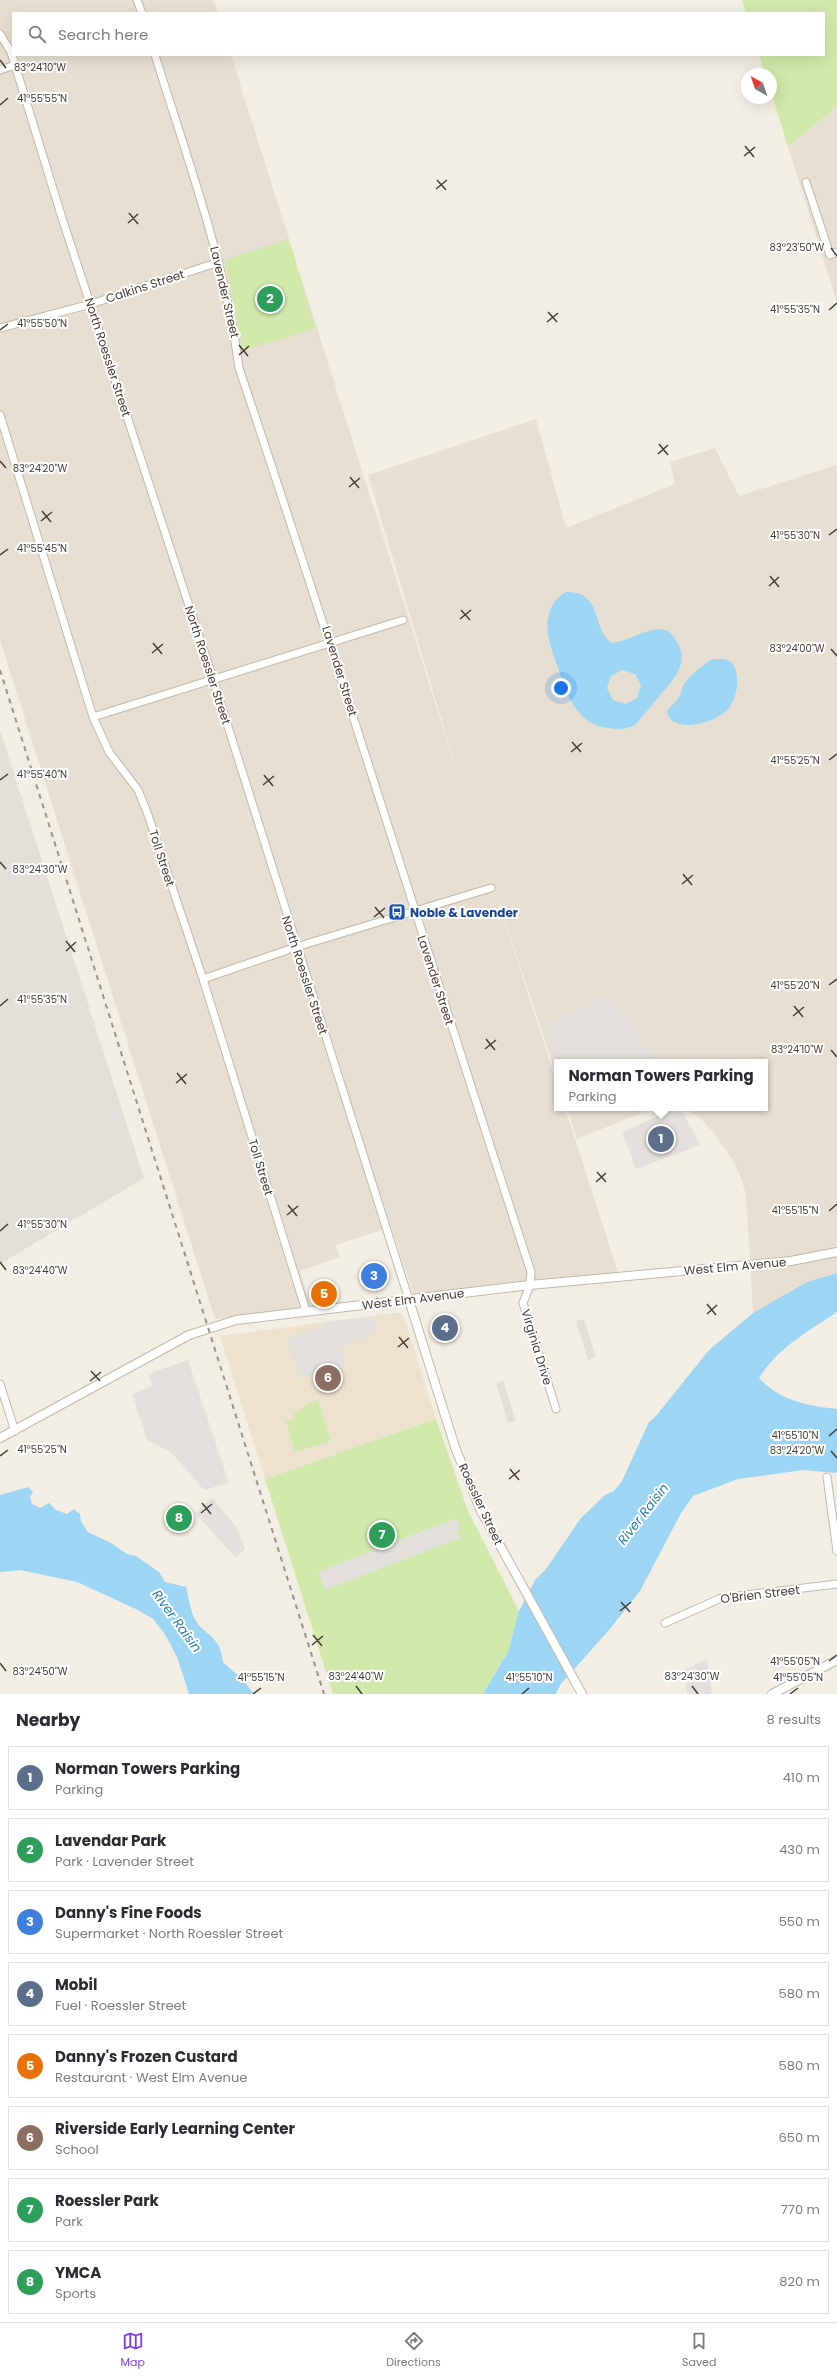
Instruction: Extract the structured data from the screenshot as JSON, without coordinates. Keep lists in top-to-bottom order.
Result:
{
  "streets": {
    "street": [
      "Calkins Street",
      "Lavender Street",
      "North Roessler Street",
      "Toll Street",
      "West Elm Avenue",
      "Virginia Drive",
      "Roessler Street",
      "O'Brien Street"
    ]
  },
  "crossings": [
    ["Calkins Street", "Lavender Street"],
    ["Calkins Street", "North Roessler Street"],
    ["Lavender Street", "West Elm Avenue"],
    ["Lavender Street", "Virginia Drive"],
    ["North Roessler Street", "West Elm Avenue"],
    ["North Roessler Street", "Roessler Street"],
    ["Toll Street", "West Elm Avenue"],
    ["West Elm Avenue", "Virginia Drive"],
    ["West Elm Avenue", "Roessler Street"]
  ],
  "water": ["River Raisin"],
  "places": {
    "bus stop": ["Noble & Lavender"]
  },
  "north": "top left",
  "page": {
    "search": "Search here",
    "pins": [
      "2",
      "1",
      "3",
      "5",
      "4",
      "6",
      "8",
      "7"
    ],
    "popup": ["Norman Towers Parking", "Parking"],
    "heading": ["Nearby", "8 results"],
    "list": [
      {
        "mark": "1",
        "name": "Norman Towers Parking",
        "note": "Parking",
        "value": "410 m"
      },
      {
        "mark": "2",
        "name": "Lavendar Park",
        "note": "Park · Lavender Street",
        "value": "430 m"
      },
      {
        "mark": "3",
        "name": "Danny's Fine Foods",
        "note": "Supermarket · North Roessler Street",
        "value": "550 m"
      },
      {
        "mark": "4",
        "name": "Mobil",
        "note": "Fuel · Roessler Street",
        "value": "580 m"
      },
      {
        "mark": "5",
        "name": "Danny's Frozen Custard",
        "note": "Restaurant · West Elm Avenue",
        "value": "580 m"
      },
      {
        "mark": "6",
        "name": "Riverside Early Learning Center",
        "note": "School",
        "value": "650 m"
      },
      {
        "mark": "7",
        "name": "Roessler Park",
        "note": "Park",
        "value": "770 m"
      },
      {
        "mark": "8",
        "name": "YMCA",
        "note": "Sports",
        "value": "820 m"
      }
    ],
    "nav": ["Map", "Directions", "Saved"]
  },
  "coordinates": [
    "83°24'10\"W",
    "41°55'55\"N",
    "83°23'50\"W",
    "41°55'35\"N",
    "41°55'50\"N",
    "83°24'20\"W",
    "41°55'30\"N",
    "41°55'45\"N",
    "83°24'00\"W",
    "41°55'25\"N",
    "41°55'40\"N",
    "83°24'30\"W",
    "41°55'20\"N",
    "41°55'15\"N",
    "83°24'40\"W",
    "41°55'10\"N",
    "41°55'05\"N",
    "83°24'50\"W"
  ]
}
